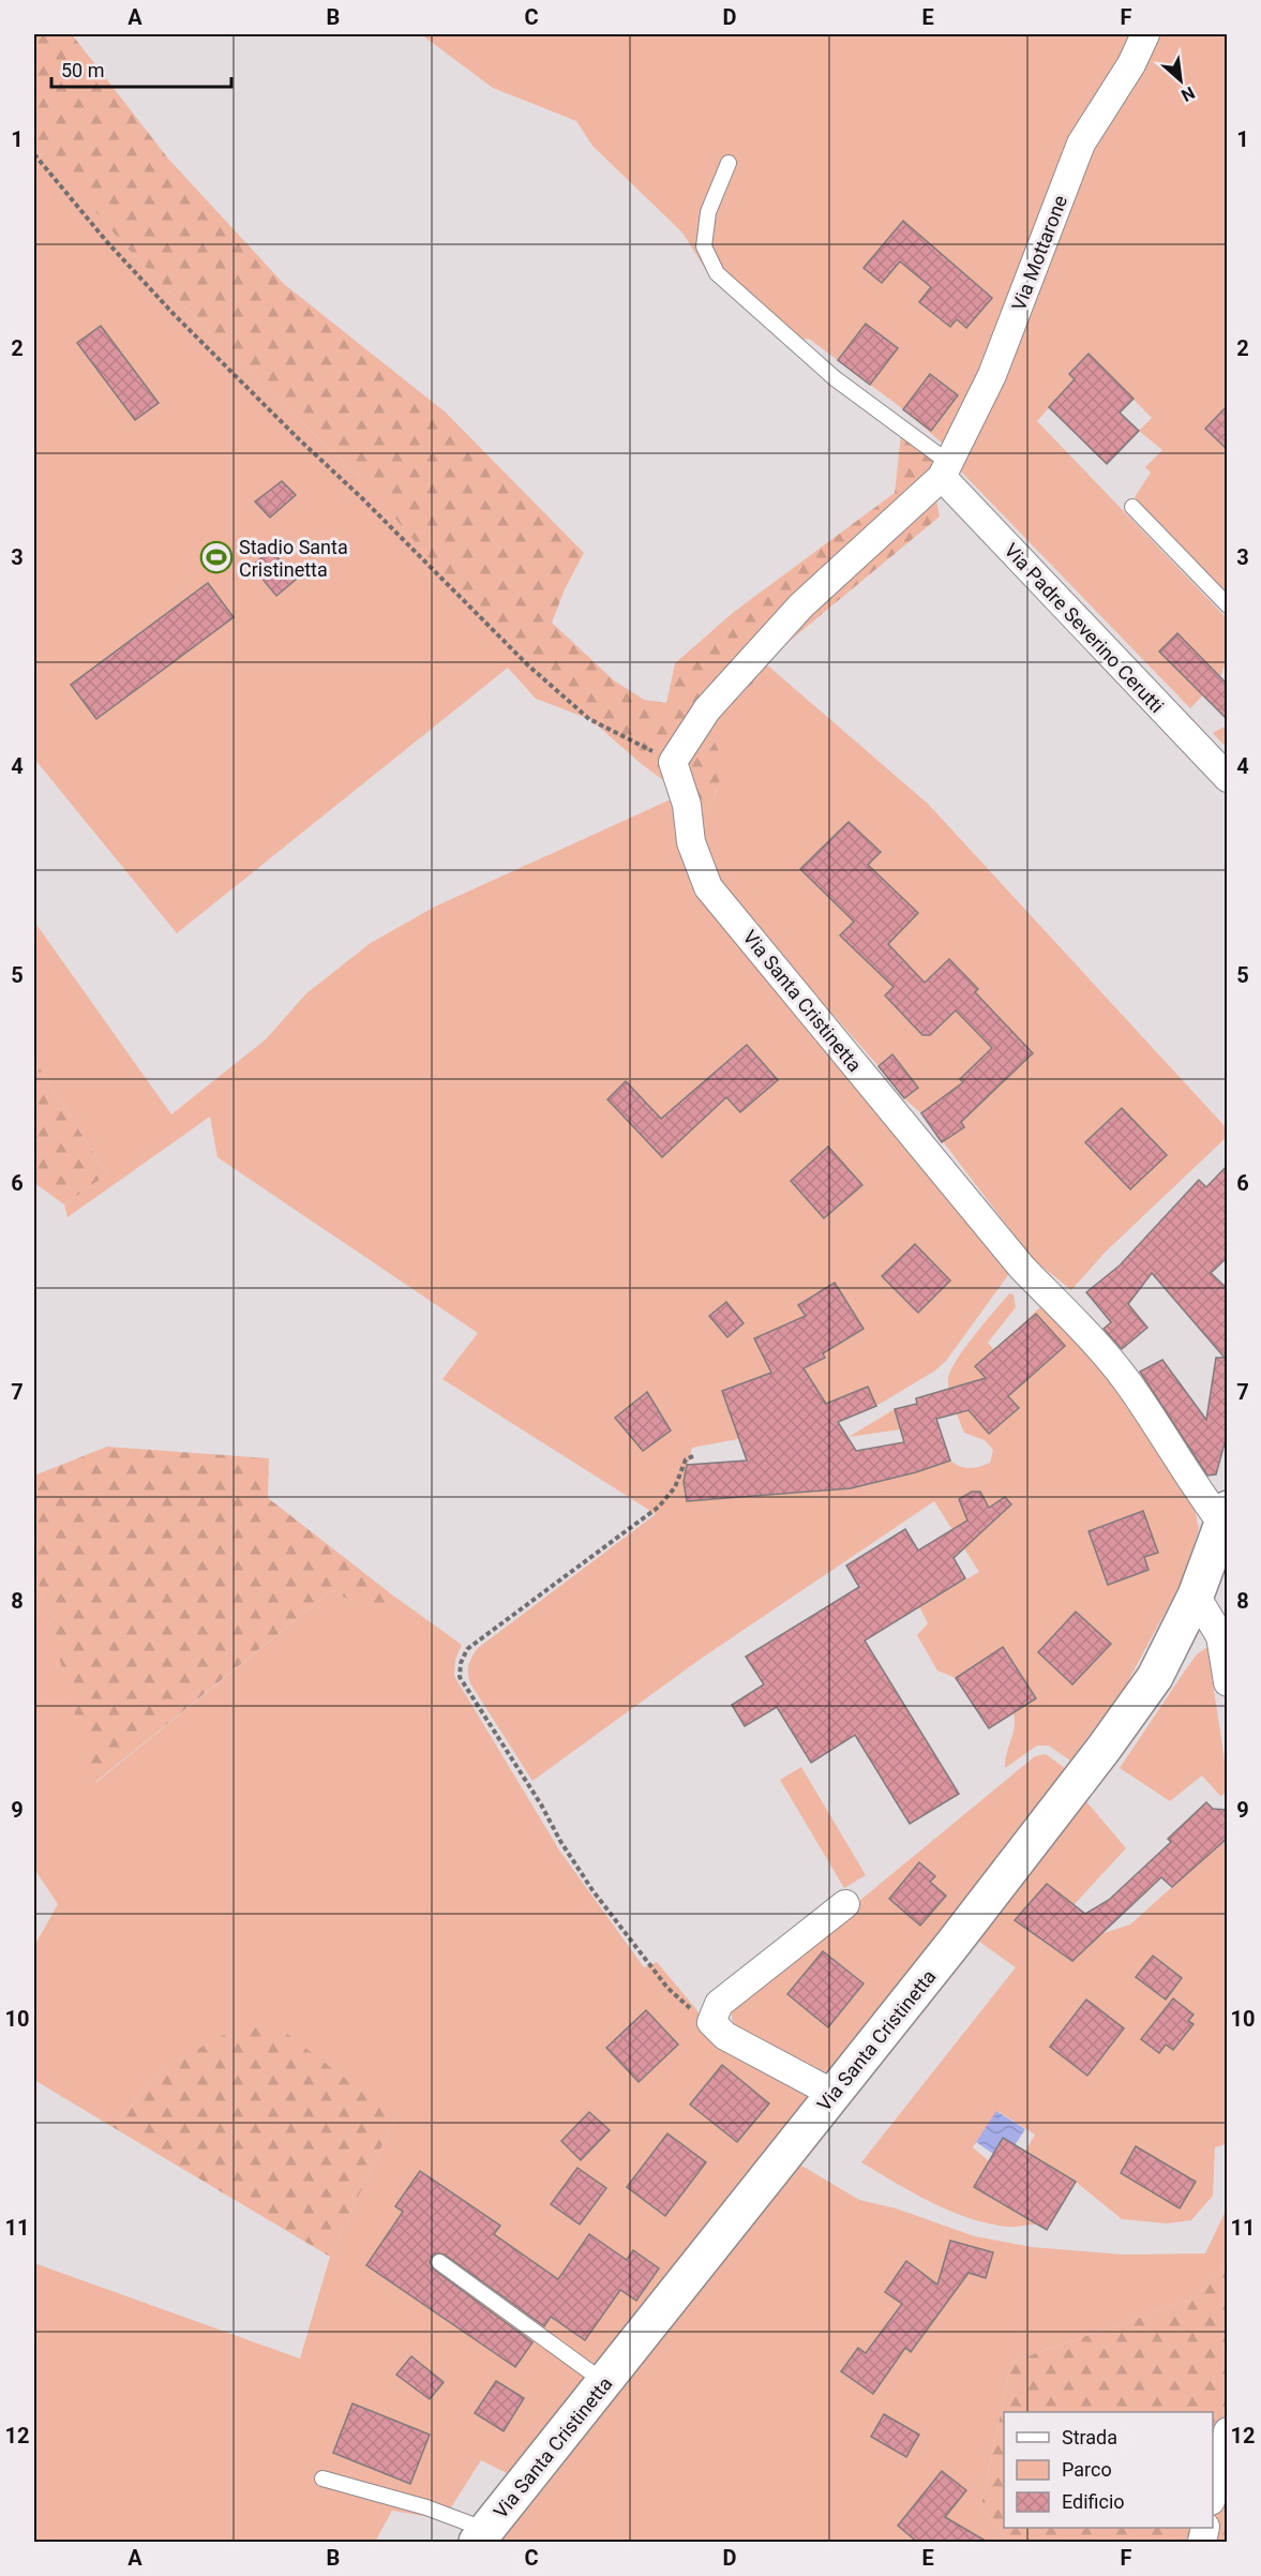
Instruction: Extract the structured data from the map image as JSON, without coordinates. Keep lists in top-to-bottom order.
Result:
{
  "streets": {
    "main road": ["Via Santa Cristinetta"],
    "street": ["Via Mottarone", "Via Padre Severino Cerutti"]
  },
  "crossings": [
    ["Via Mottarone", "Via Padre Severino Cerutti"]
  ],
  "places": {
    "sports": ["Stadio Santa Cristinetta"]
  },
  "legend": ["Strada", "Parco", "Edificio"],
  "scale_bar": "50 m",
  "north": "bottom right",
  "grid": {
    "columns": [
      "A",
      "B",
      "C",
      "D",
      "E",
      "F"
    ],
    "rows": [
      "1",
      "2",
      "3",
      "4",
      "5",
      "6",
      "7",
      "8",
      "9",
      "10",
      "11",
      "12"
    ]
  }
}
